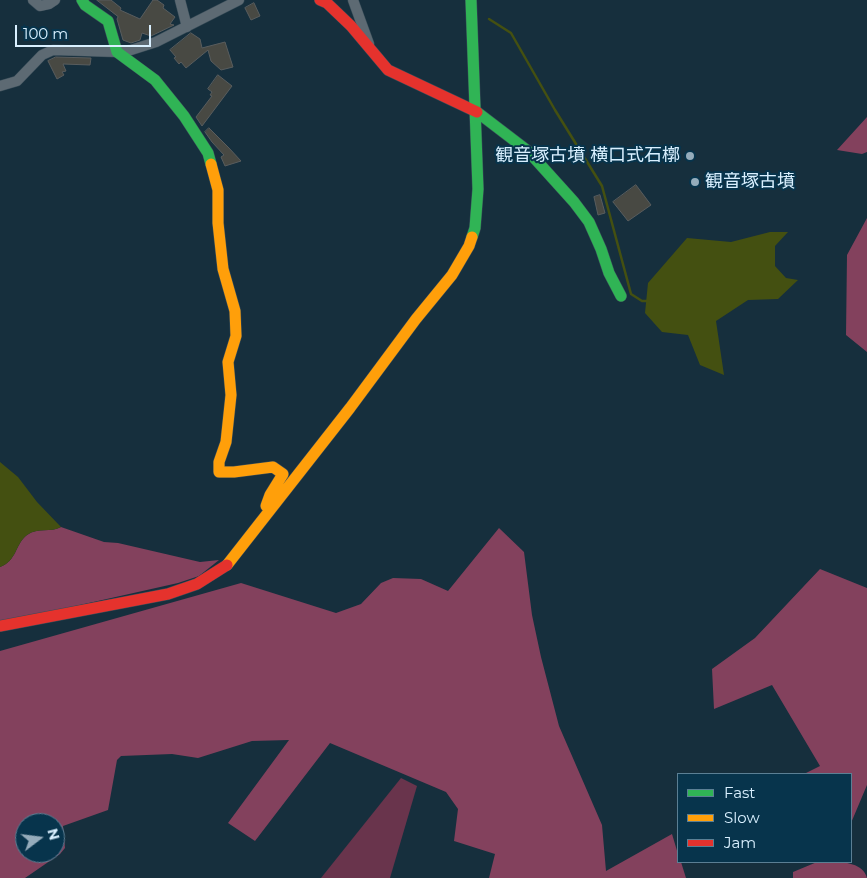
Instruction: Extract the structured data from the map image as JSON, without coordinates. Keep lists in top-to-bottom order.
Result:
{
  "places": ["観音塚古墳 横口式石槨", "観音塚古墳"],
  "legend": ["Fast", "Slow", "Jam"],
  "scale_bar": "100 m",
  "north": "right"
}
